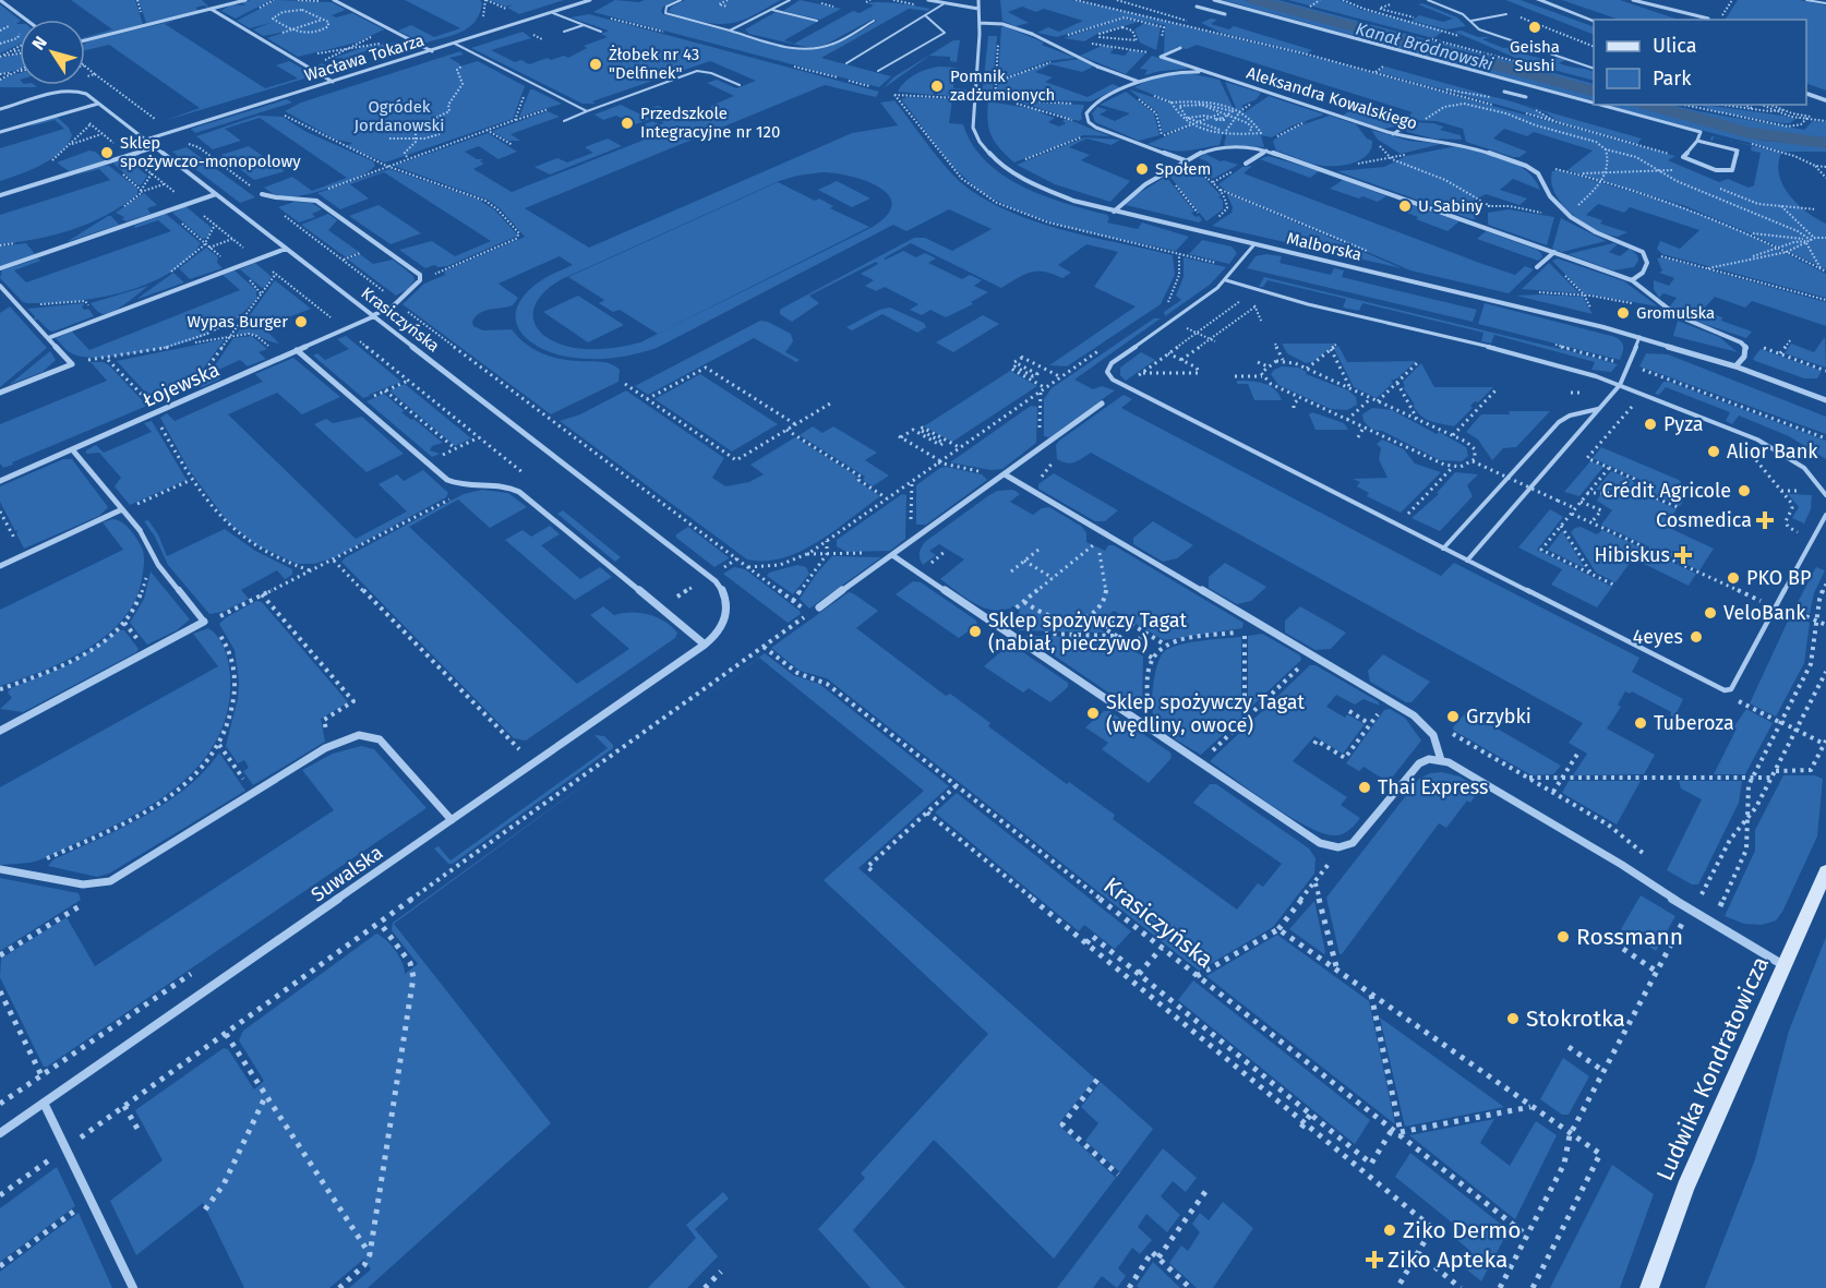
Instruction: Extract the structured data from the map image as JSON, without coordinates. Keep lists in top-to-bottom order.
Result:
{
  "streets": {
    "main road": ["Ludwika Kondratowicza"],
    "street": [
      "Wacława Tokarza",
      "Aleksandra Kowalskiego",
      "Malborska",
      "Krasiczyńska",
      "Łojewska",
      "Suwalska"
    ]
  },
  "crossings": [
    ["Wacława Tokarza", "Krasiczyńska"],
    ["Krasiczyńska", "Łojewska"],
    ["Krasiczyńska", "Suwalska"]
  ],
  "water": ["Kanał Bródnowski"],
  "parks": ["Ogródek Jordanowski"],
  "places": {
    "other": [
      "Geisha Sushi",
      "Żłobek nr 43 \"Delfinek\"",
      "Pomnik zadżumionych",
      "Przedszkole Integracyjne nr 120",
      "Sklep spożywczo-monopolowy",
      "Społem",
      "U Sabiny",
      "Gromulska",
      "Wypas Burger",
      "Pyza",
      "Alior Bank",
      "Crédit Agricole",
      "PKO BP",
      "VeloBank",
      "Sklep spożywczy Tagat (nabiał, pieczywo)",
      "4eyes",
      "Sklep spożywczy Tagat (wędliny, owoce)",
      "Grzybki",
      "Tuberoza",
      "Thai Express",
      "Rossmann",
      "Stokrotka",
      "Ziko Dermo"
    ],
    "health": ["Cosmedica", "Hibiskus", "Ziko Apteka"]
  },
  "legend": ["Ulica", "Park"],
  "north": "top left"
}
